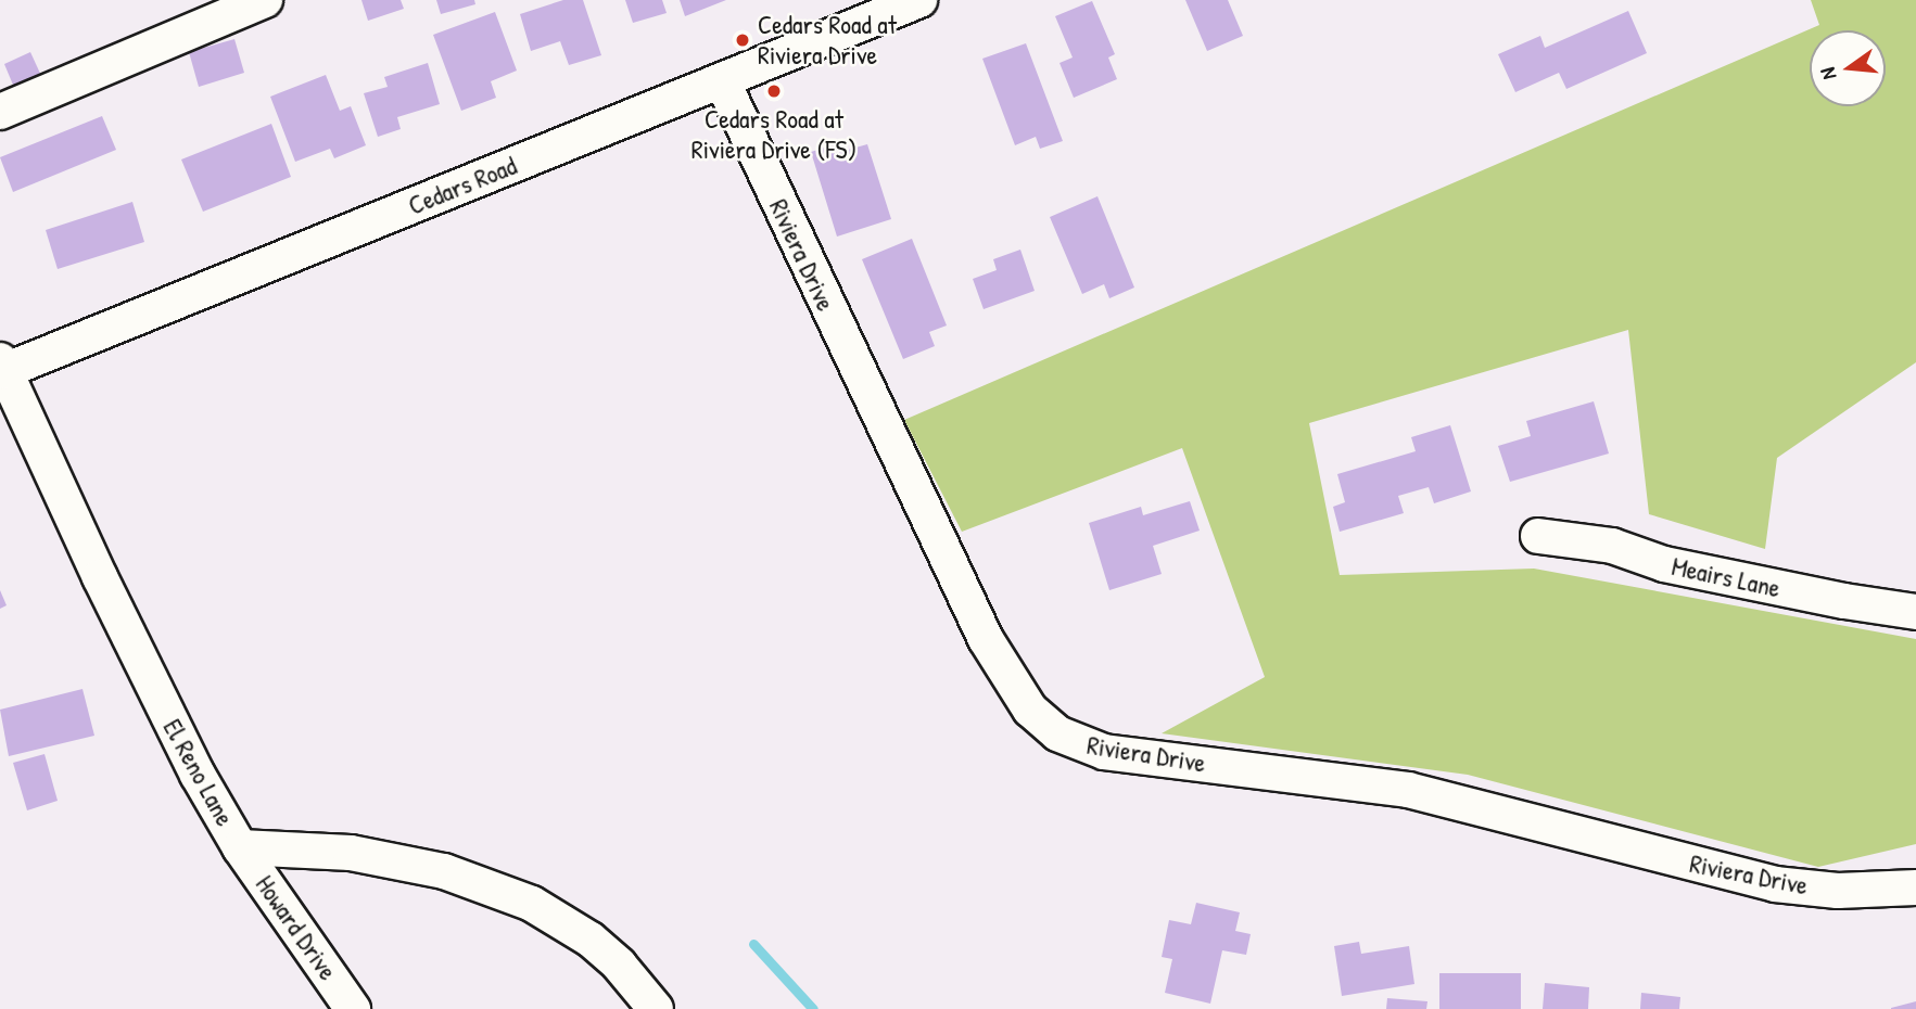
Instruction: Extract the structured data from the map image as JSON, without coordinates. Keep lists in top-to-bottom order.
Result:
{
  "streets": {
    "street": [
      "Cedars Road",
      "Riviera Drive",
      "Meairs Lane",
      "El Reno Lane",
      "Howard Drive"
    ]
  },
  "crossings": [
    ["Cedars Road", "Riviera Drive"],
    ["Cedars Road", "El Reno Lane"],
    ["El Reno Lane", "Howard Drive"]
  ],
  "places": ["Cedars Road at Riviera Drive", "Cedars Road at Riviera Drive (FS)"],
  "north": "left"
}
